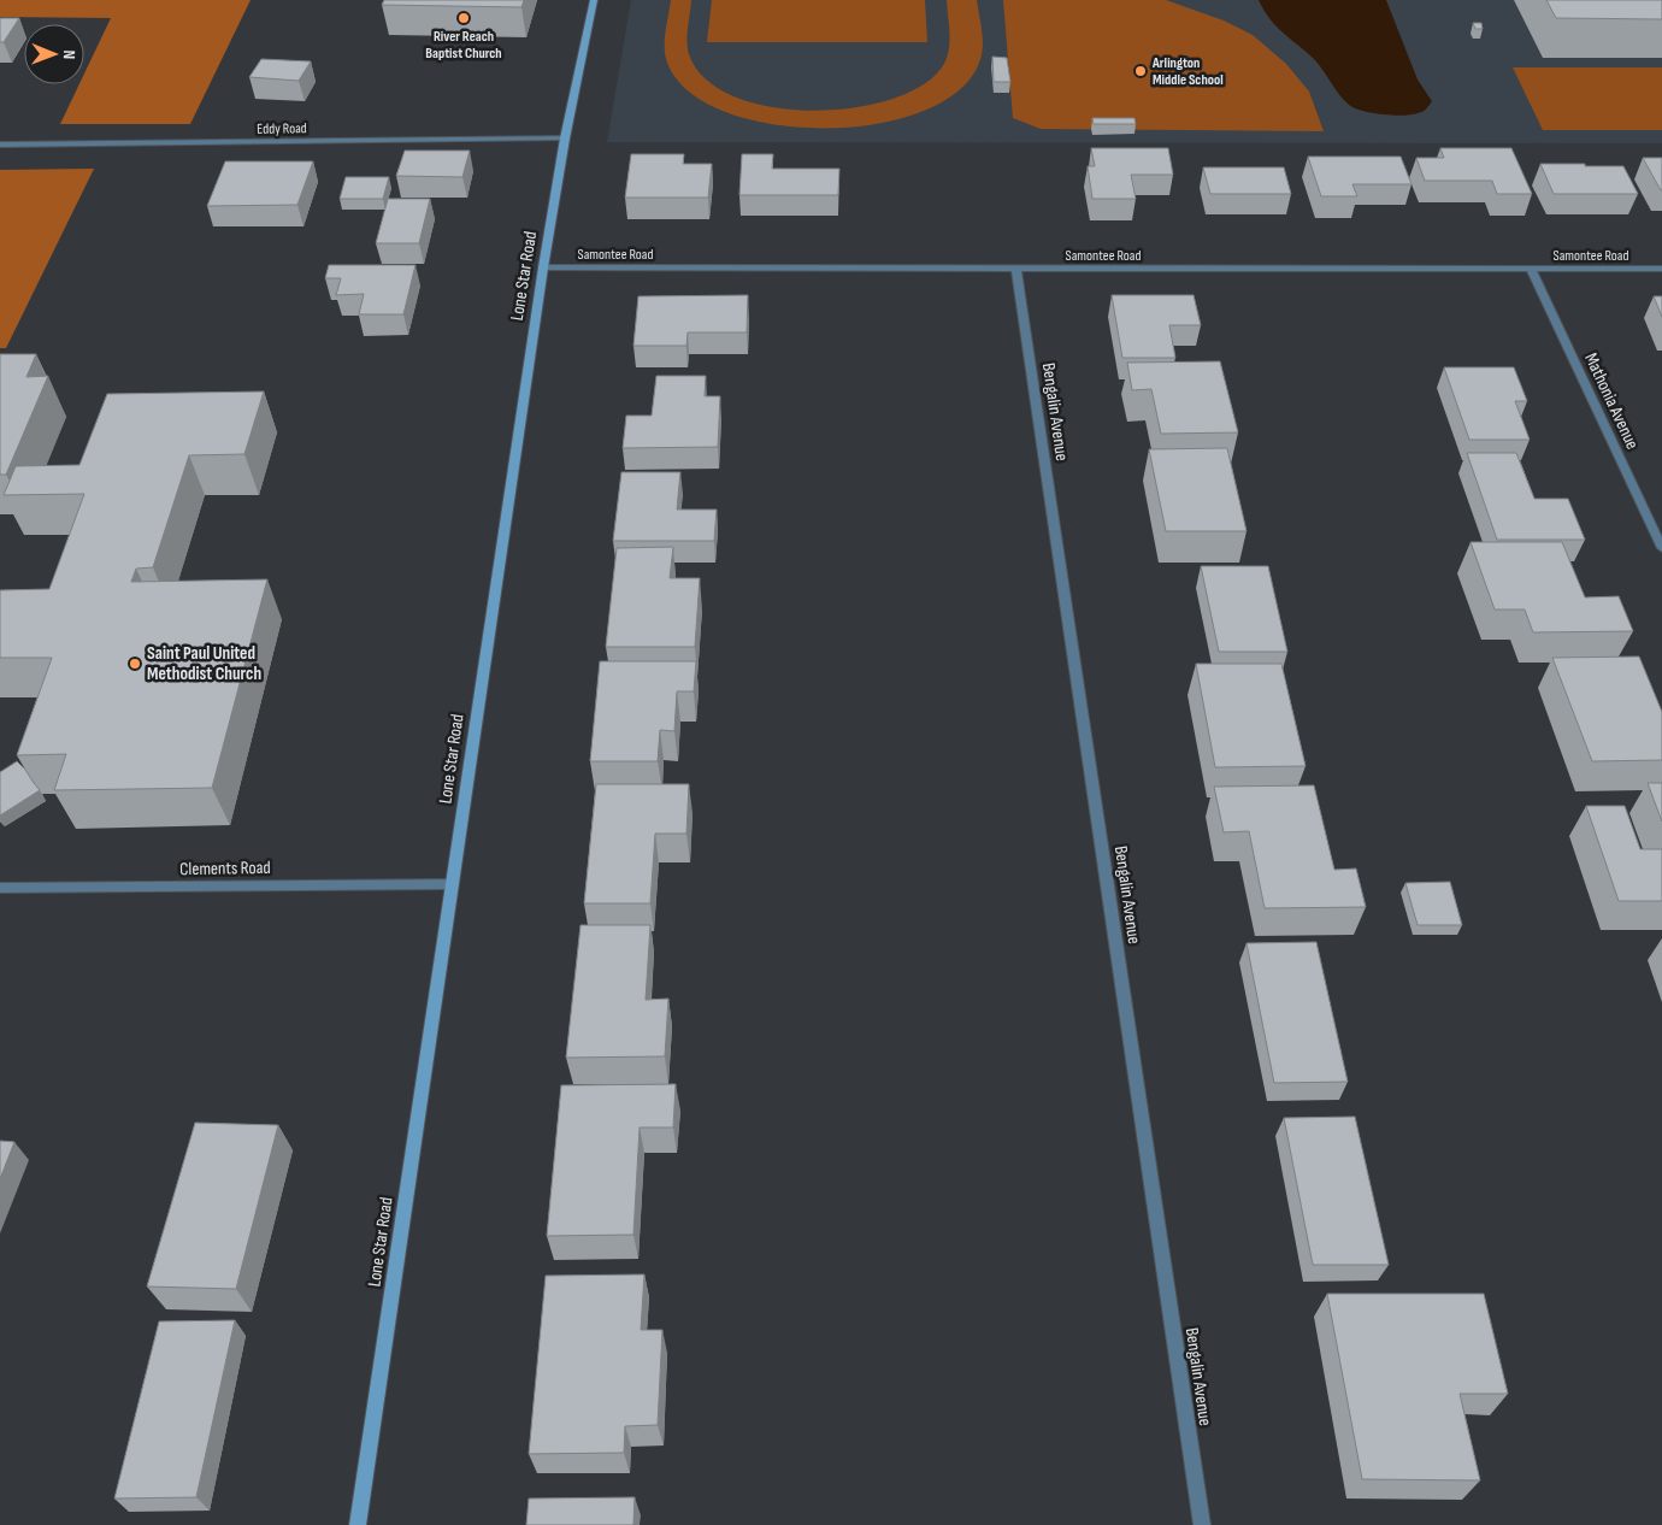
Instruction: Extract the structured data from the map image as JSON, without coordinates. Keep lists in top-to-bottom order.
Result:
{
  "streets": {
    "street": [
      "Eddy Road",
      "Samontee Road",
      "Lone Star Road",
      "Mathonia Avenue",
      "Bengalin Avenue",
      "Clements Road"
    ]
  },
  "crossings": [
    ["Eddy Road", "Lone Star Road"],
    ["Samontee Road", "Lone Star Road"],
    ["Samontee Road", "Mathonia Avenue"],
    ["Samontee Road", "Bengalin Avenue"],
    ["Lone Star Road", "Clements Road"]
  ],
  "places": ["River Reach Baptist Church", "Arlington Middle School", "Saint Paul United Methodist Church"],
  "north": "right"
}
